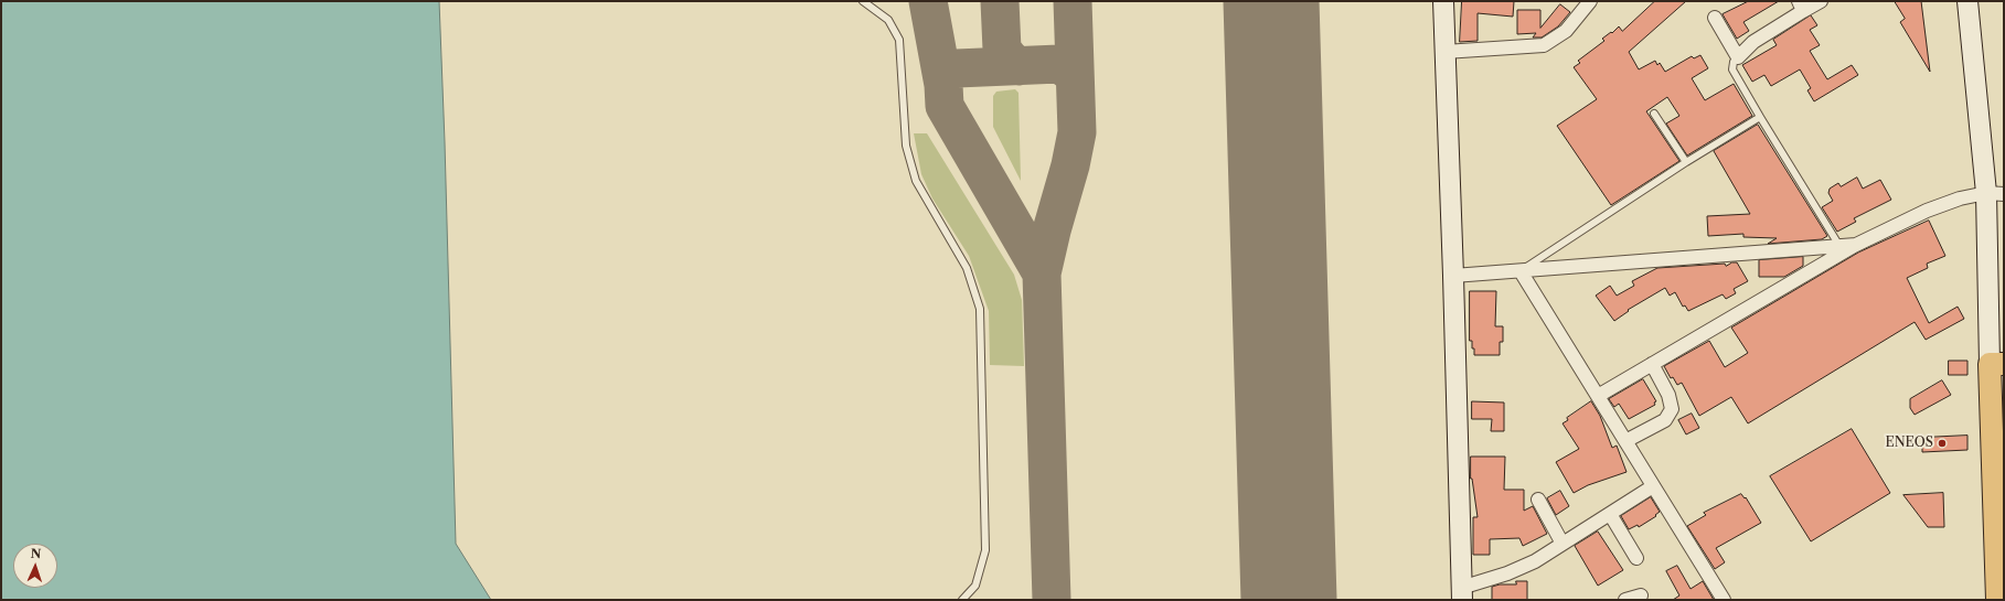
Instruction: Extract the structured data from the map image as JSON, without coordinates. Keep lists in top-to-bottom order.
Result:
{
  "places": ["ENEOS"],
  "north": "top"
}
